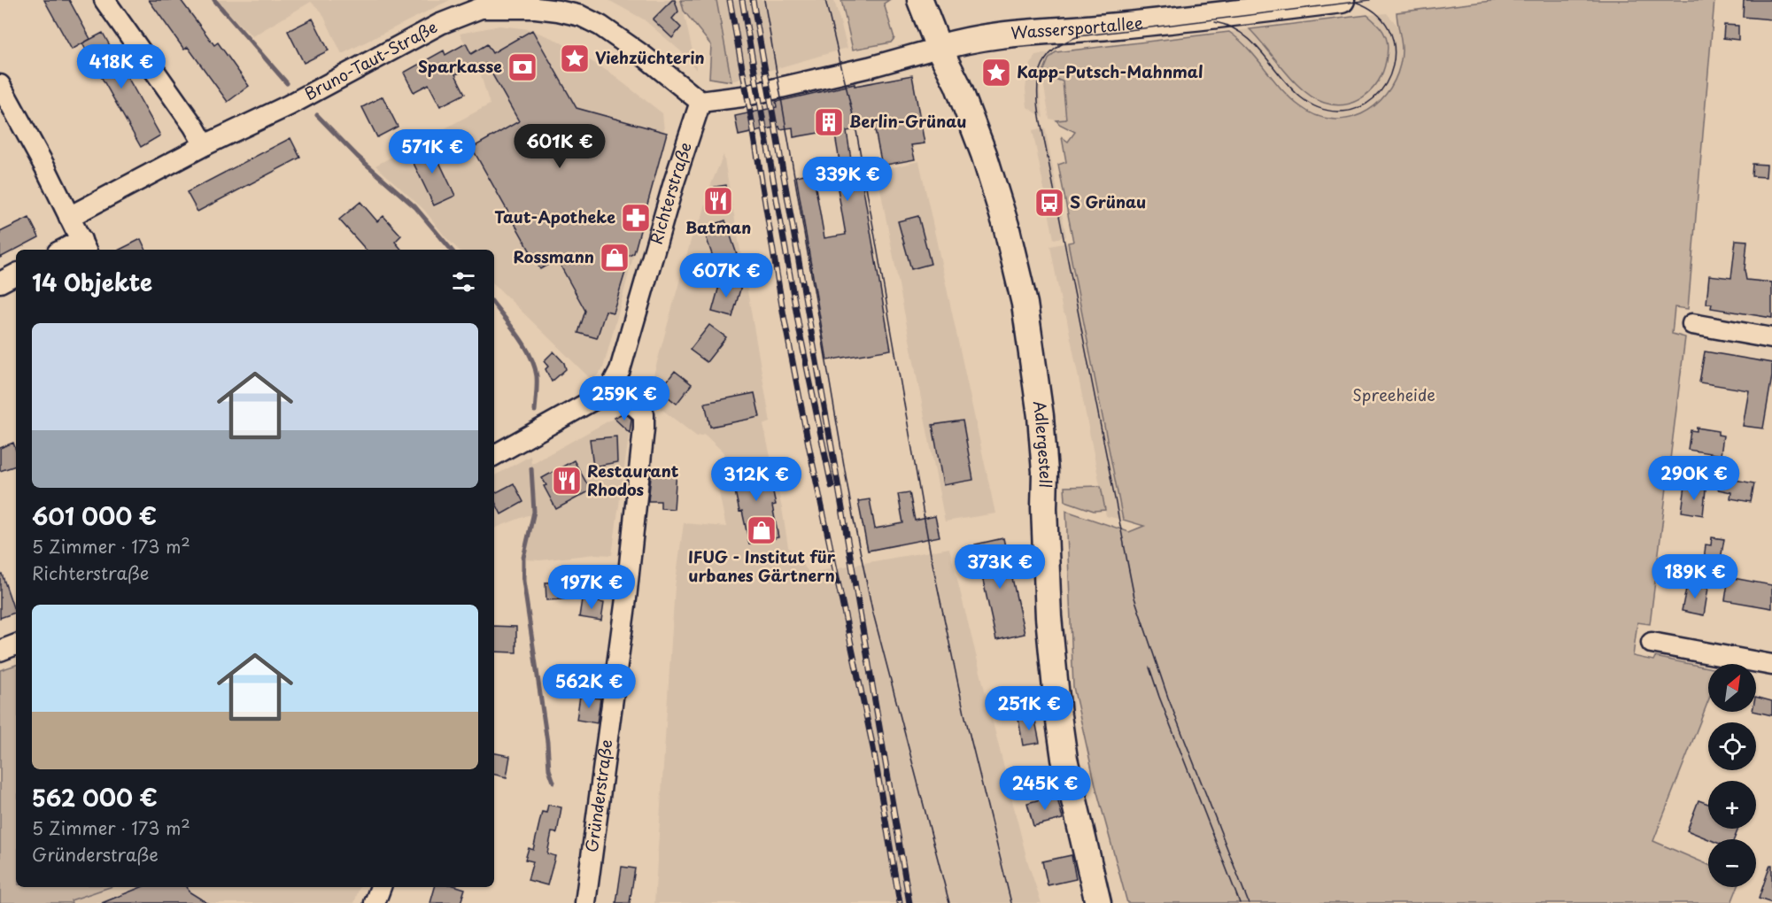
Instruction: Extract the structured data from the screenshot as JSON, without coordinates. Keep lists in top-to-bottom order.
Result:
{
  "streets": {
    "main road": ["Wassersportallee", "Adlergestell"],
    "street": ["Bruno-Taut-Straße", "Richterstraße", "Gründerstraße"]
  },
  "crossings": [
    ["Wassersportallee", "Adlergestell"],
    ["Bruno-Taut-Straße", "Richterstraße"],
    ["Richterstraße", "Gründerstraße"]
  ],
  "parks": ["Spreeheide"],
  "places": {
    "place": ["Viehzüchterin", "Kapp-Putsch-Mahnmal"],
    "bank": ["Sparkasse"],
    "building": ["Berlin-Grünau"],
    "restaurant": ["Batman", "Restaurant Rhodos"],
    "bus stop": ["S Grünau"],
    "pharmacy": ["Taut-Apotheke"],
    "shop": ["Rossmann", "IFUG - Institut für urbanes Gärtnern"]
  },
  "north": "top right",
  "page": {
    "price": [
      "418K €",
      "601K €",
      "571K €",
      "339K €",
      "607K €",
      "259K €",
      "290K €",
      "312K €",
      "373K €",
      "189K €",
      "197K €",
      "562K €",
      "251K €",
      "245K €"
    ],
    "heading": "14 Objekte",
    "list": [
      {
        "name": "601 000 €",
        "note": "5 Zimmer · 173 m² · Richterstraße"
      },
      {
        "name": "562 000 €",
        "note": "5 Zimmer · 173 m² · Gründerstraße"
      }
    ],
    "map_buttons": ["+", "−"]
  }
}
